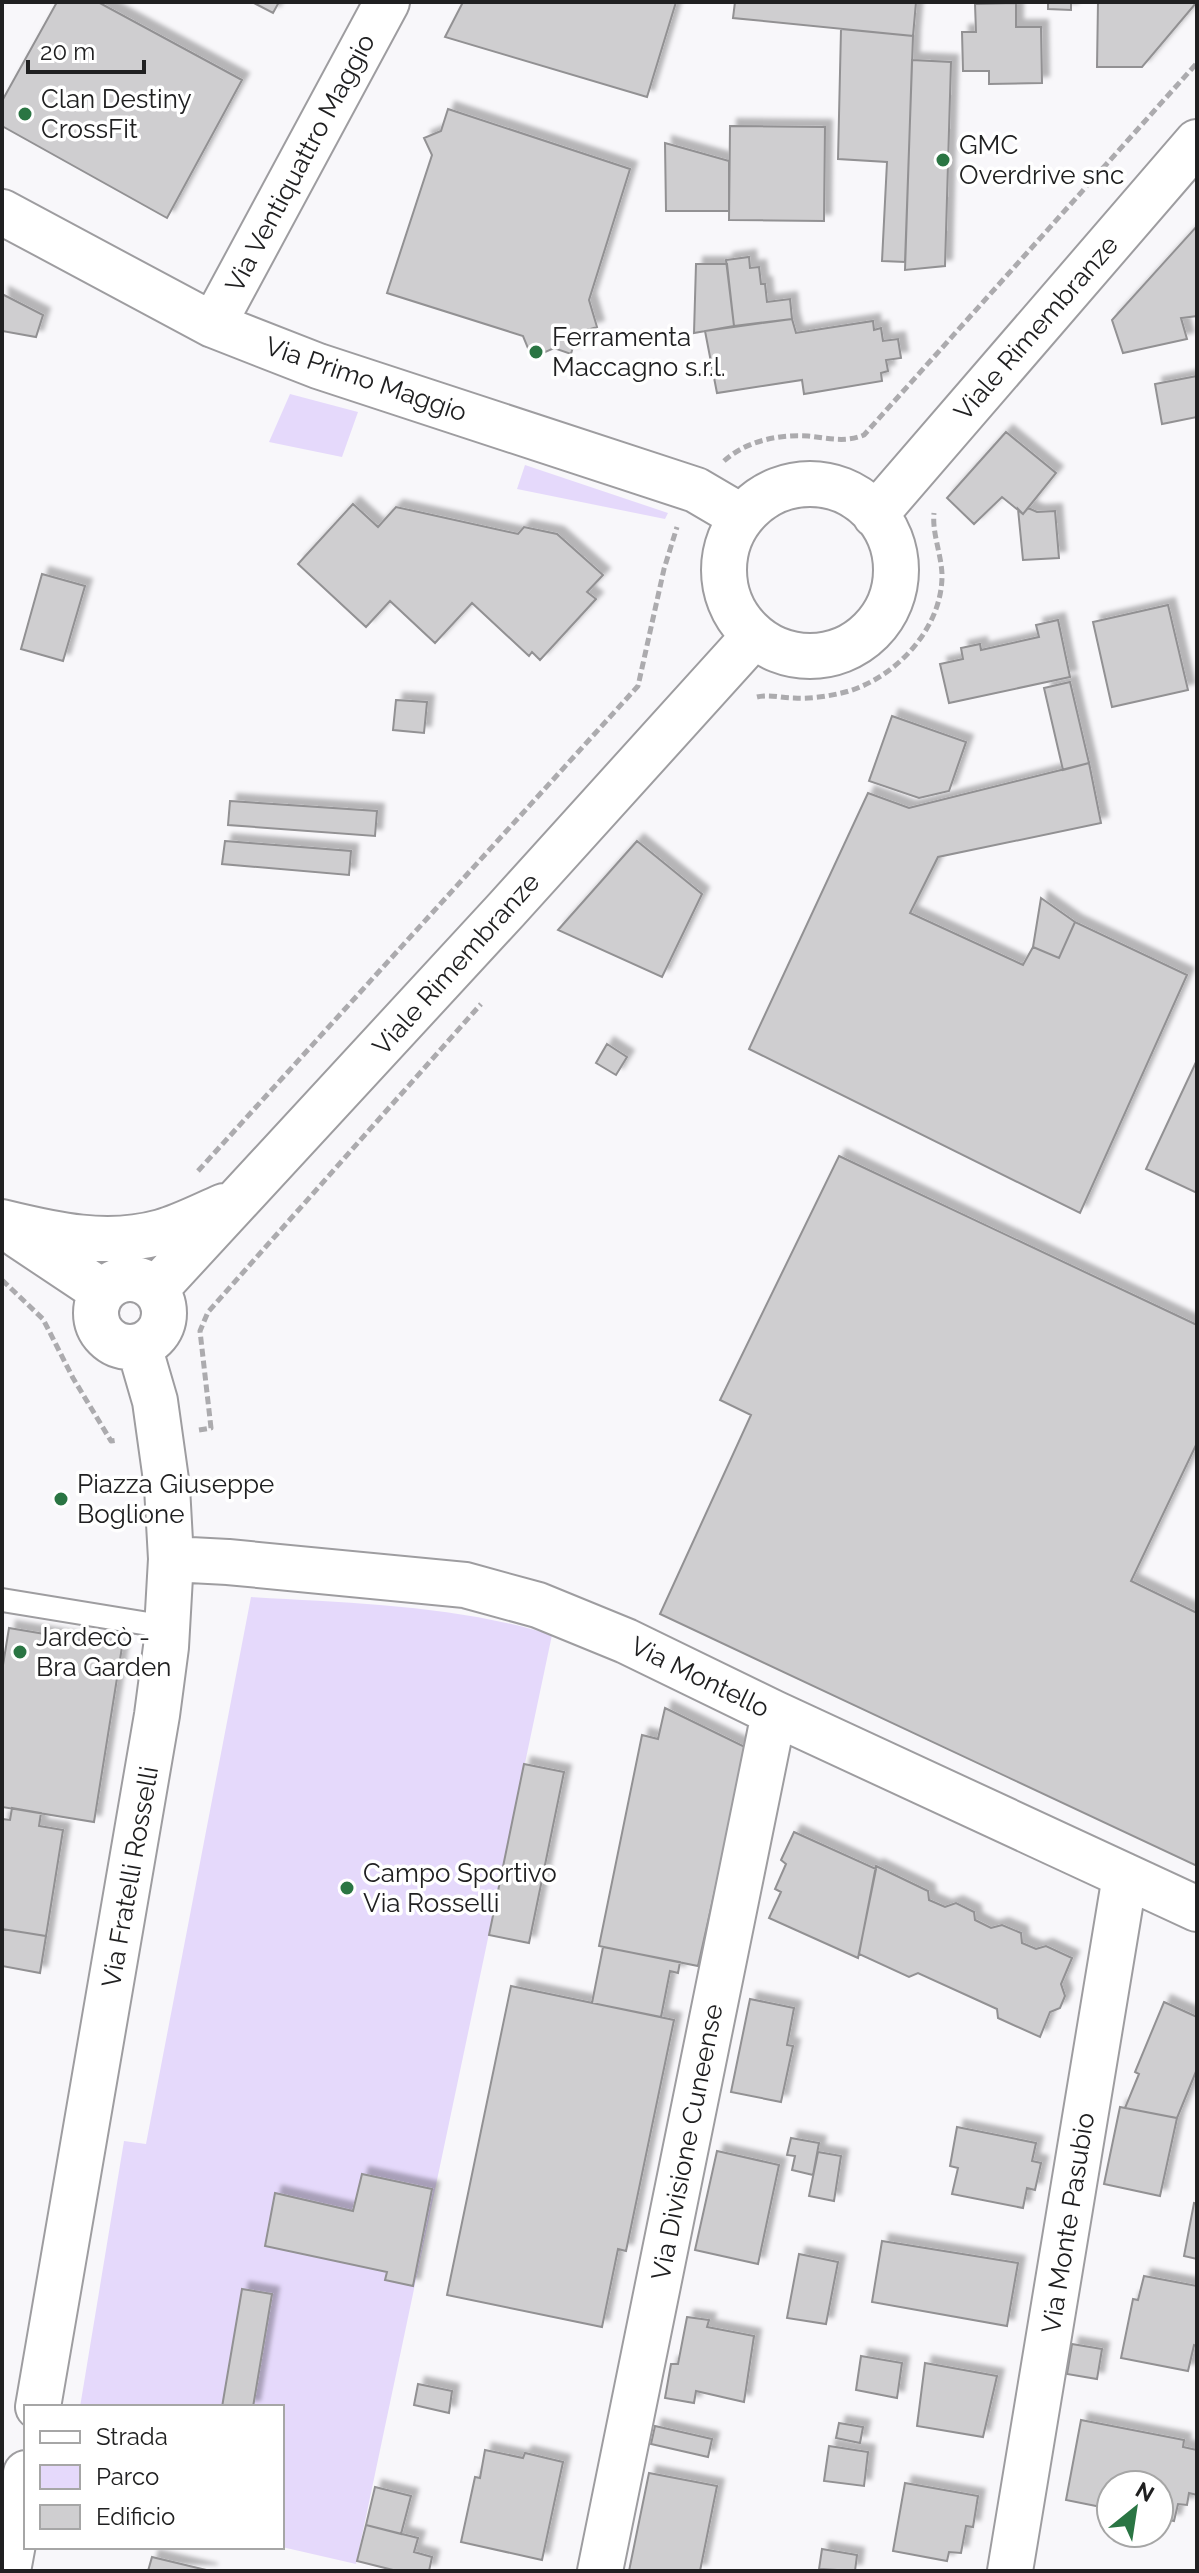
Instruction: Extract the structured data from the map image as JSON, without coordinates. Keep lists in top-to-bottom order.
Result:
{
  "streets": {
    "street": [
      "Via Ventiquattro Maggio",
      "Viale Rimembranze",
      "Via Primo Maggio",
      "Via Montello",
      "Via Fratelli Rosselli",
      "Via Divisione Cuneense",
      "Via Monte Pasubio"
    ]
  },
  "crossings": [
    ["Via Ventiquattro Maggio", "Via Primo Maggio"],
    ["Viale Rimembranze", "Via Primo Maggio"],
    ["Viale Rimembranze", "Via Fratelli Rosselli"],
    ["Via Montello", "Via Fratelli Rosselli"],
    ["Via Montello", "Via Divisione Cuneense"],
    ["Via Montello", "Via Monte Pasubio"]
  ],
  "places": [
    "Clan Destiny CrossFit",
    "GMC Overdrive snc",
    "Ferramenta Maccagno s.r.l.",
    "Piazza Giuseppe Boglione",
    "Jardecò - Bra Garden",
    "Campo Sportivo Via Rosselli"
  ],
  "legend": ["Strada", "Parco", "Edificio"],
  "scale_bar": "20 m",
  "north": "top right"
}
